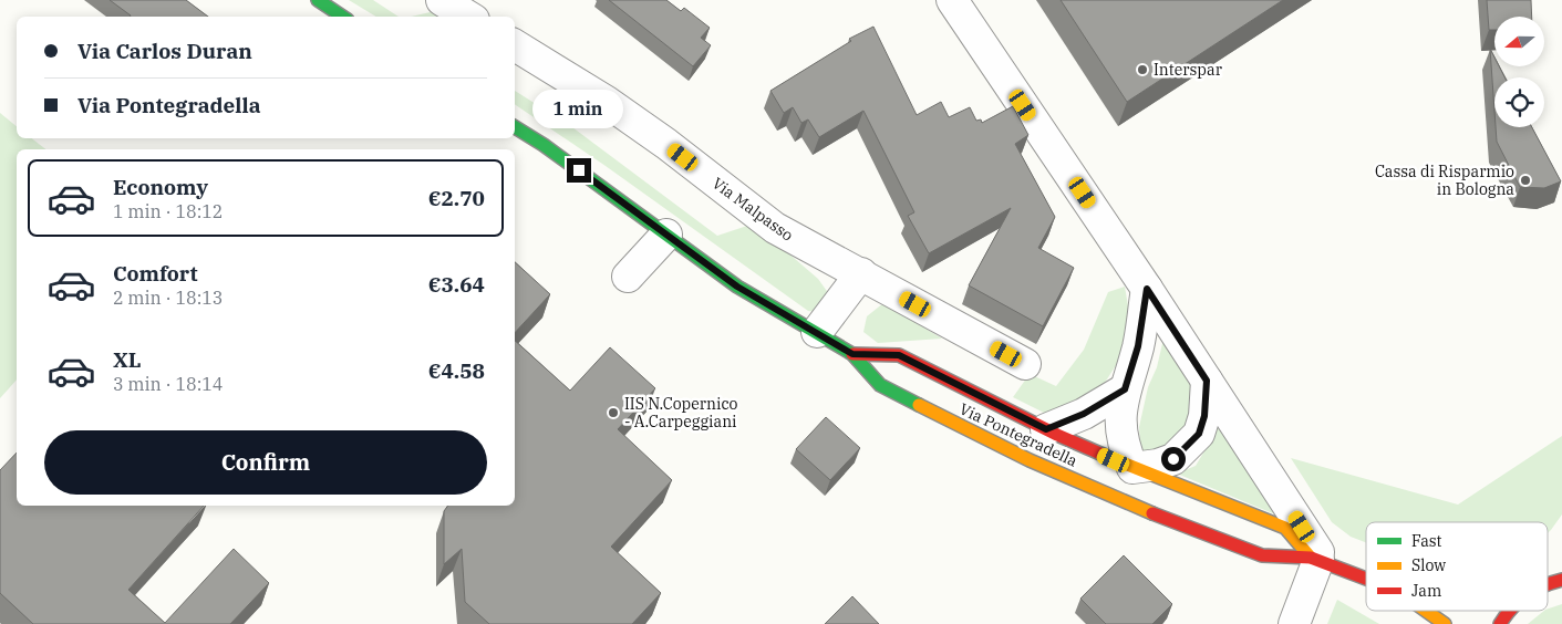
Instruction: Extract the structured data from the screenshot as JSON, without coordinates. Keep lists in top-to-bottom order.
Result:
{
  "streets": {
    "street": ["Via Malpasso", "Via Pontegradella"]
  },
  "places": ["Interspar", "Cassa di Risparmio in Bologna", "IIS N.Copernico - A.Carpeggiani"],
  "legend": ["Fast", "Slow", "Jam"],
  "north": "left",
  "page": {
    "banner": ["Via Carlos Duran", "Via Pontegradella"],
    "bubble": "1 min",
    "list": [
      {
        "name": "Economy",
        "note": "1 min · 18:12",
        "value": "€2.70"
      },
      {
        "name": "Comfort",
        "note": "2 min · 18:13",
        "value": "€3.64"
      },
      {
        "name": "XL",
        "note": "3 min · 18:14",
        "value": "€4.58"
      }
    ],
    "buttons": "Confirm"
  }
}
